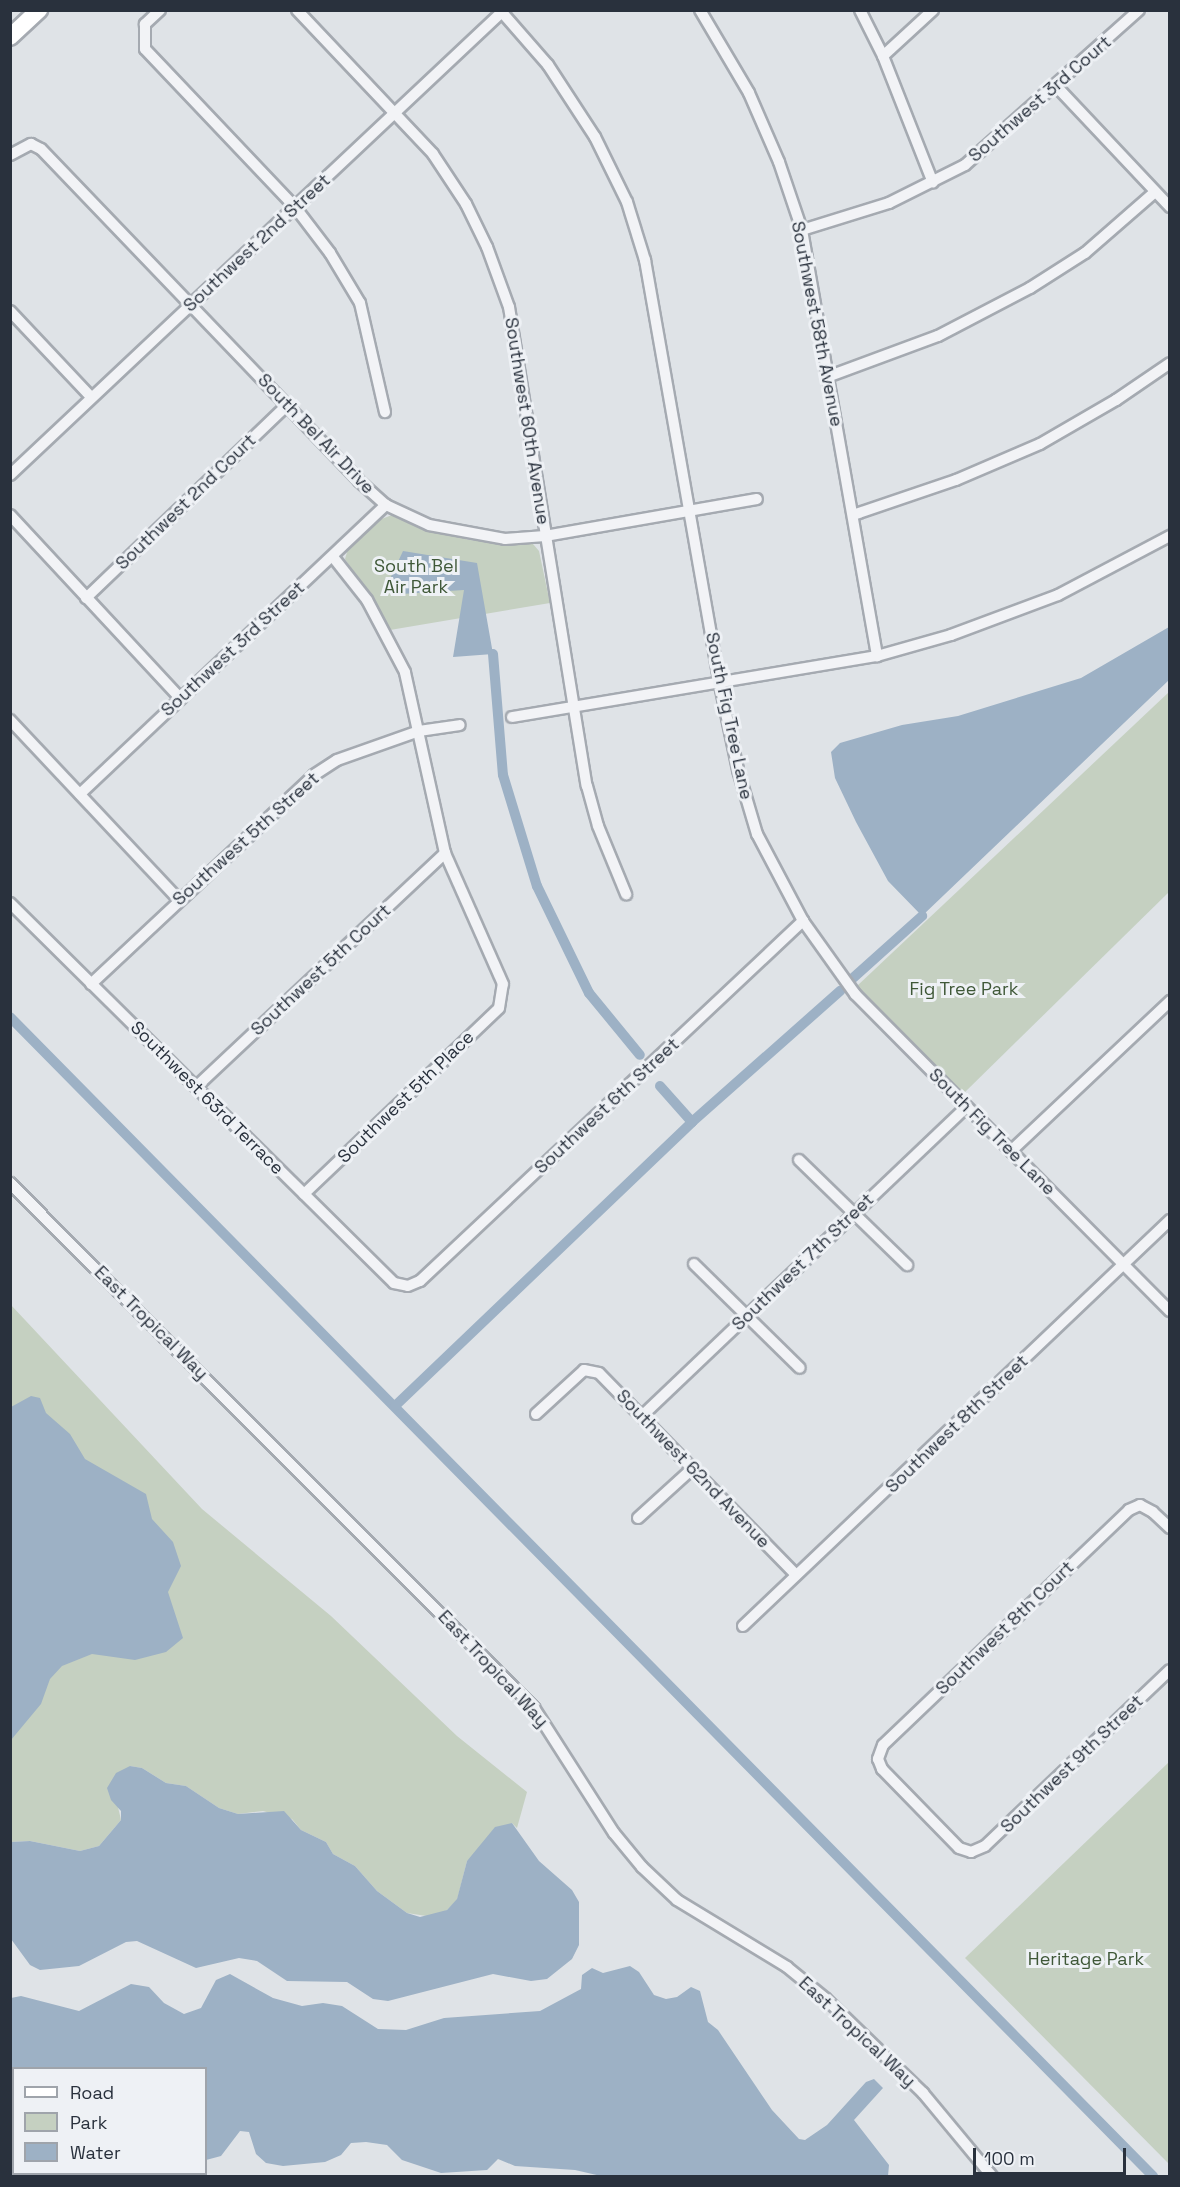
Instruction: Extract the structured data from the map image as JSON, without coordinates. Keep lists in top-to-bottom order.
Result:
{
  "streets": {
    "street": [
      "Southwest 3rd Court",
      "Southwest 2nd Street",
      "Southwest 58th Avenue",
      "Southwest 60th Avenue",
      "South Bel Air Drive",
      "Southwest 2nd Court",
      "Southwest 3rd Street",
      "South Fig Tree Lane",
      "Southwest 5th Street",
      "Southwest 5th Court",
      "Southwest 5th Place",
      "Southwest 63rd Terrace",
      "Southwest 6th Street",
      "Southwest 7th Street",
      "East Tropical Way",
      "Southwest 8th Street",
      "Southwest 62nd Avenue",
      "Southwest 8th Court",
      "Southwest 9th Street"
    ]
  },
  "crossings": [
    ["Southwest 3rd Court", "Southwest 58th Avenue"],
    ["Southwest 2nd Street", "Southwest 60th Avenue"],
    ["Southwest 2nd Street", "South Bel Air Drive"],
    ["Southwest 2nd Street", "South Fig Tree Lane"],
    ["Southwest 60th Avenue", "South Bel Air Drive"],
    ["South Bel Air Drive", "Southwest 2nd Court"],
    ["South Bel Air Drive", "Southwest 3rd Street"],
    ["South Bel Air Drive", "South Fig Tree Lane"],
    ["South Fig Tree Lane", "Southwest 6th Street"],
    ["South Fig Tree Lane", "Southwest 7th Street"],
    ["South Fig Tree Lane", "Southwest 8th Street"],
    ["Southwest 5th Street", "Southwest 63rd Terrace"],
    ["Southwest 5th Court", "Southwest 5th Place"],
    ["Southwest 5th Court", "Southwest 63rd Terrace"],
    ["Southwest 5th Place", "Southwest 63rd Terrace"],
    ["Southwest 63rd Terrace", "Southwest 6th Street"],
    ["Southwest 7th Street", "Southwest 62nd Avenue"],
    ["Southwest 8th Street", "Southwest 62nd Avenue"],
    ["Southwest 8th Court", "Southwest 9th Street"]
  ],
  "parks": ["South Bel Air Park", "Fig Tree Park", "Heritage Park"],
  "legend": ["Road", "Park", "Water"],
  "scale_bar": "100 m"
}
